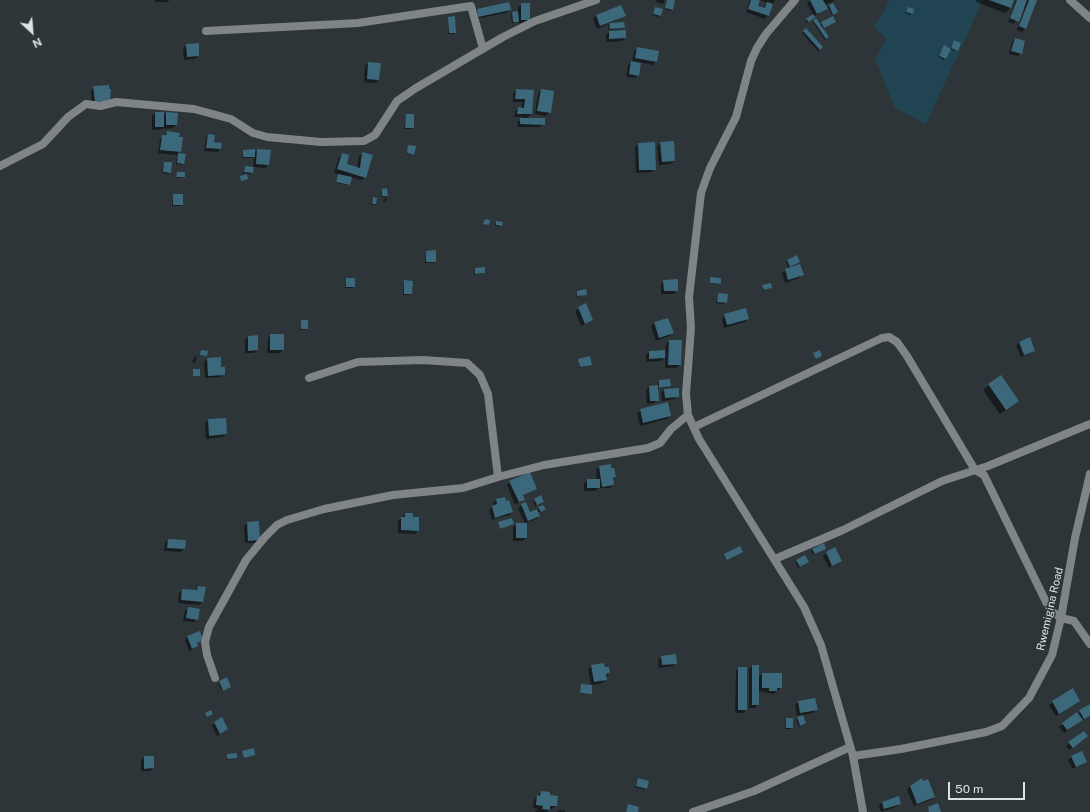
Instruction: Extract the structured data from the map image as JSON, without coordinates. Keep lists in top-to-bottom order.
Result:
{
  "streets": {
    "street": ["Rwemigina Road"]
  },
  "scale_bar": "50 m",
  "north": "bottom right"
}
